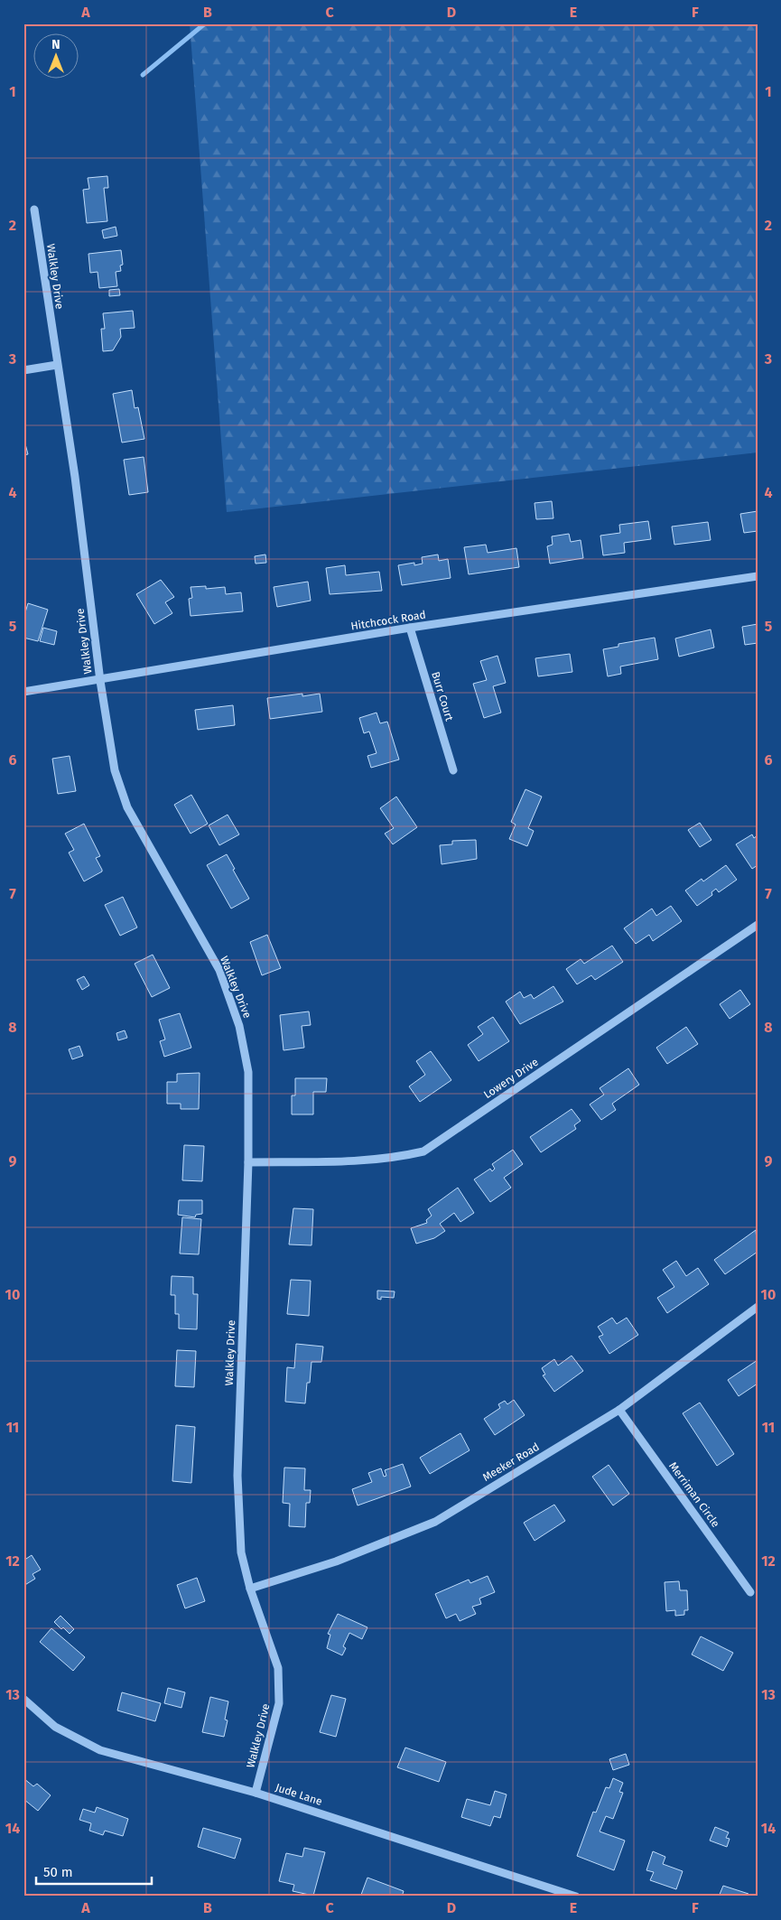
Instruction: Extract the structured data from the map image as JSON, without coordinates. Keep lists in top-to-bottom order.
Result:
{
  "streets": {
    "street": [
      "Walkley Drive",
      "Hitchcock Road",
      "Burr Court",
      "Lowery Drive",
      "Meeker Road",
      "Merriman Circle",
      "Jude Lane"
    ]
  },
  "crossings": [
    ["Walkley Drive", "Hitchcock Road"],
    ["Walkley Drive", "Lowery Drive"],
    ["Walkley Drive", "Meeker Road"],
    ["Walkley Drive", "Jude Lane"],
    ["Hitchcock Road", "Burr Court"],
    ["Meeker Road", "Merriman Circle"]
  ],
  "scale_bar": "50 m",
  "north": "top",
  "grid": {
    "columns": [
      "A",
      "B",
      "C",
      "D",
      "E",
      "F"
    ],
    "rows": [
      "1",
      "2",
      "3",
      "4",
      "5",
      "6",
      "7",
      "8",
      "9",
      "10",
      "11",
      "12",
      "13",
      "14"
    ]
  }
}
